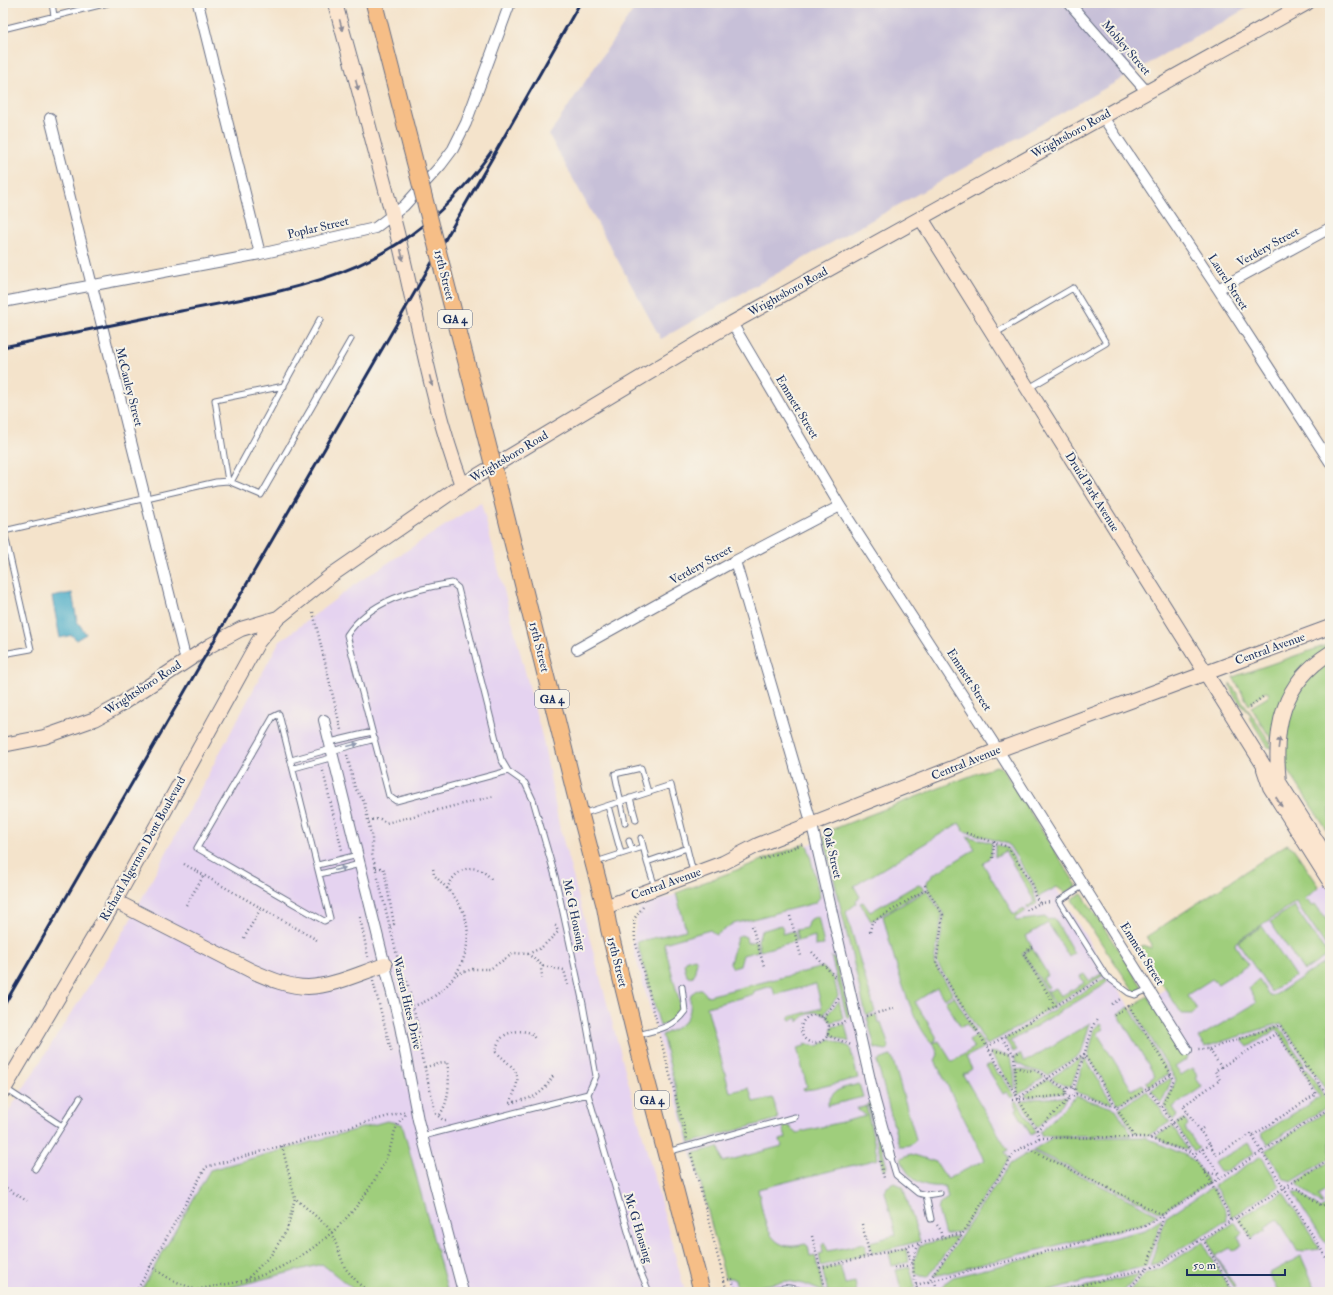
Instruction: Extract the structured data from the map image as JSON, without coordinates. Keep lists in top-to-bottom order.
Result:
{
  "streets": {
    "main road": [
      "Wrightsboro Road",
      "15th Street",
      "GA 4",
      "Druid Park Avenue",
      "Central Avenue",
      "Richard Algernon Dent Boulevard"
    ],
    "street": [
      "Mobley Street",
      "Poplar Street",
      "Verdery Street",
      "Laurel Street",
      "McCauley Street",
      "Emmett Street",
      "Oak Street",
      "Warren Hites Drive"
    ],
    "lane": ["Mc G Housing"]
  },
  "crossings": [
    ["Mobley Street", "Wrightsboro Road"],
    ["Wrightsboro Road", "Laurel Street"],
    ["Wrightsboro Road", "McCauley Street"],
    ["Wrightsboro Road", "Emmett Street"],
    ["Wrightsboro Road", "Druid Park Avenue"],
    ["Wrightsboro Road", "Richard Algernon Dent Boulevard"],
    ["Poplar Street", "McCauley Street"],
    ["Verdery Street", "Laurel Street"],
    ["Verdery Street", "Emmett Street"],
    ["Verdery Street", "Oak Street"],
    ["15th Street", "Central Avenue"],
    ["Emmett Street", "Central Avenue"],
    ["Druid Park Avenue", "Central Avenue"],
    ["Central Avenue", "Oak Street"]
  ],
  "scale_bar": "50 m"
}
